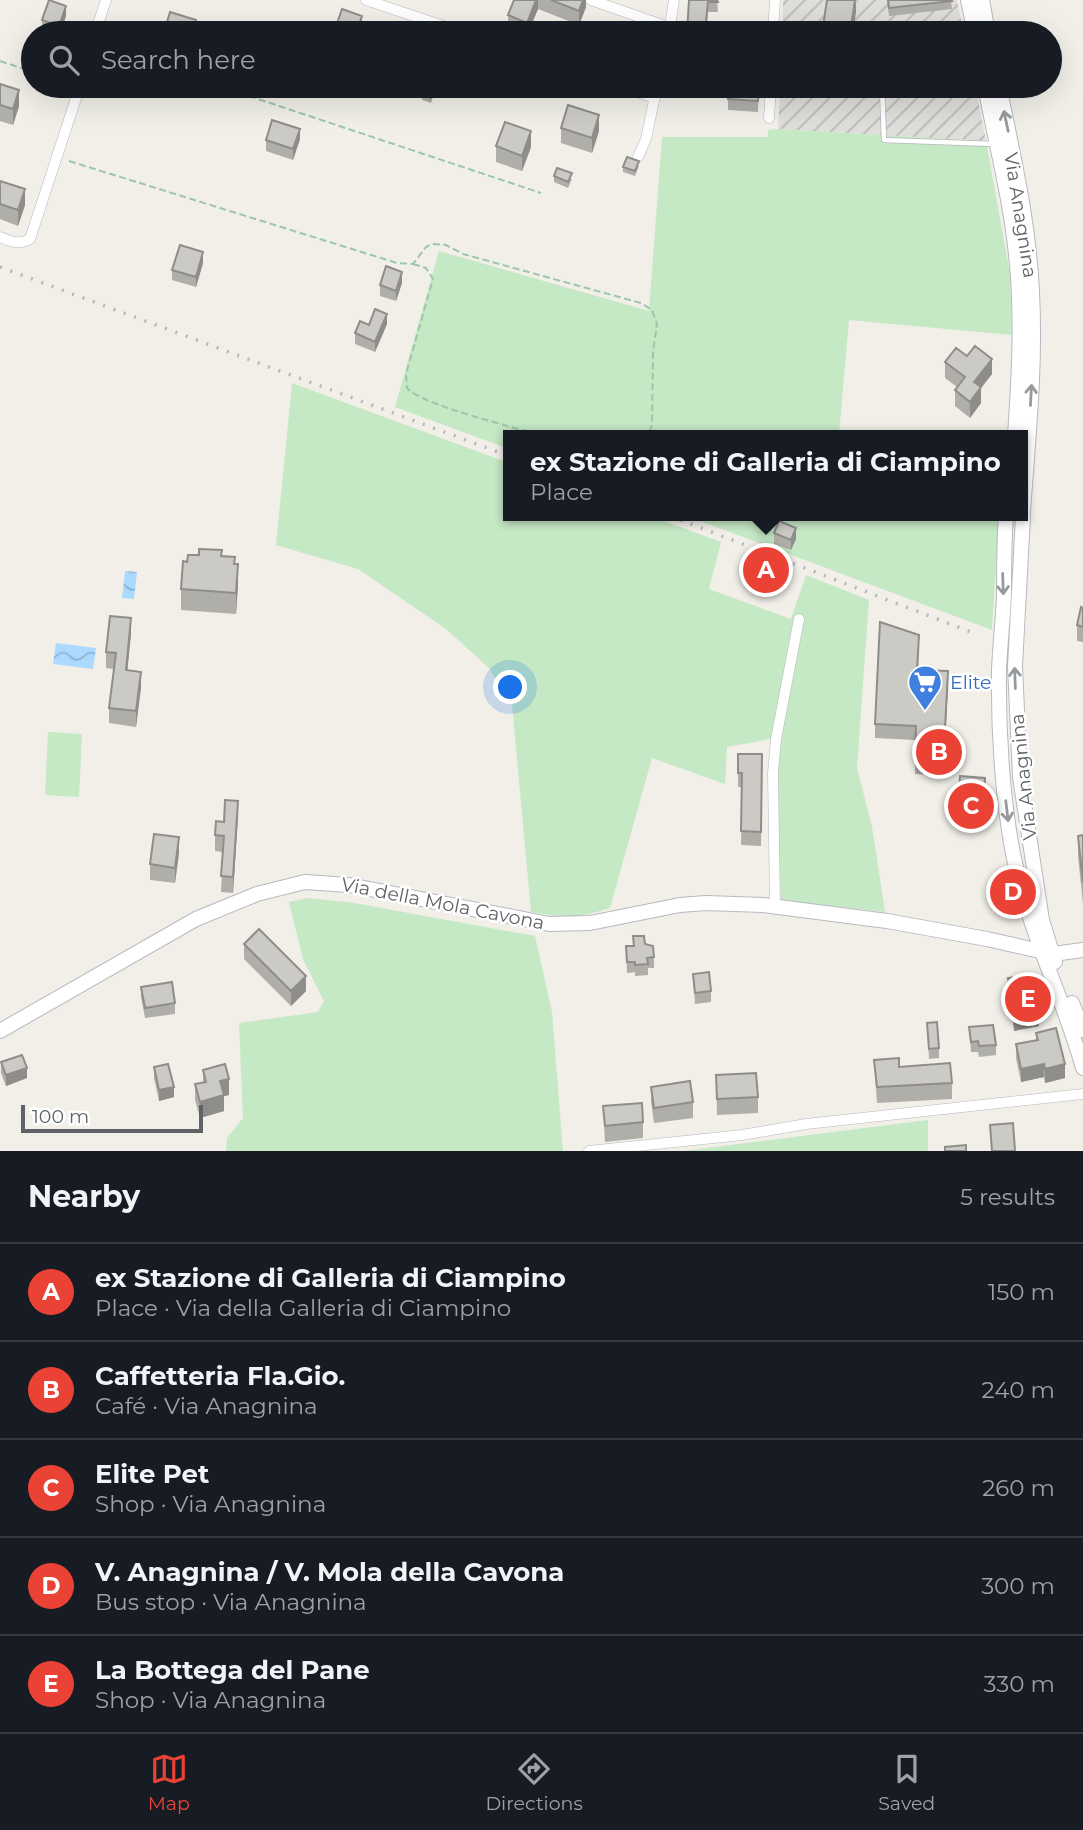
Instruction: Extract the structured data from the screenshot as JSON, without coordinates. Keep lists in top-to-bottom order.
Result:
{
  "streets": {
    "main road": ["Via Anagnina", "Via della Mola Cavona"]
  },
  "crossings": [
    ["Via Anagnina", "Via della Mola Cavona"]
  ],
  "places": {
    "supermarket": ["Elite"]
  },
  "scale_bar": "100 m",
  "page": {
    "search": "Search here",
    "popup": ["ex Stazione di Galleria di Ciampino", "Place"],
    "pins": [
      "A",
      "B",
      "C",
      "D",
      "E"
    ],
    "scale": "100 m",
    "heading": ["Nearby", "5 results"],
    "list": [
      {
        "mark": "A",
        "name": "ex Stazione di Galleria di Ciampino",
        "note": "Place · Via della Galleria di Ciampino",
        "value": "150 m"
      },
      {
        "mark": "B",
        "name": "Caffetteria Fla.Gio.",
        "note": "Café · Via Anagnina",
        "value": "240 m"
      },
      {
        "mark": "C",
        "name": "Elite Pet",
        "note": "Shop · Via Anagnina",
        "value": "260 m"
      },
      {
        "mark": "D",
        "name": "V. Anagnina / V. Mola della Cavona",
        "note": "Bus stop · Via Anagnina",
        "value": "300 m"
      },
      {
        "mark": "E",
        "name": "La Bottega del Pane",
        "note": "Shop · Via Anagnina",
        "value": "330 m"
      }
    ],
    "nav": ["Map", "Directions", "Saved"]
  }
}
